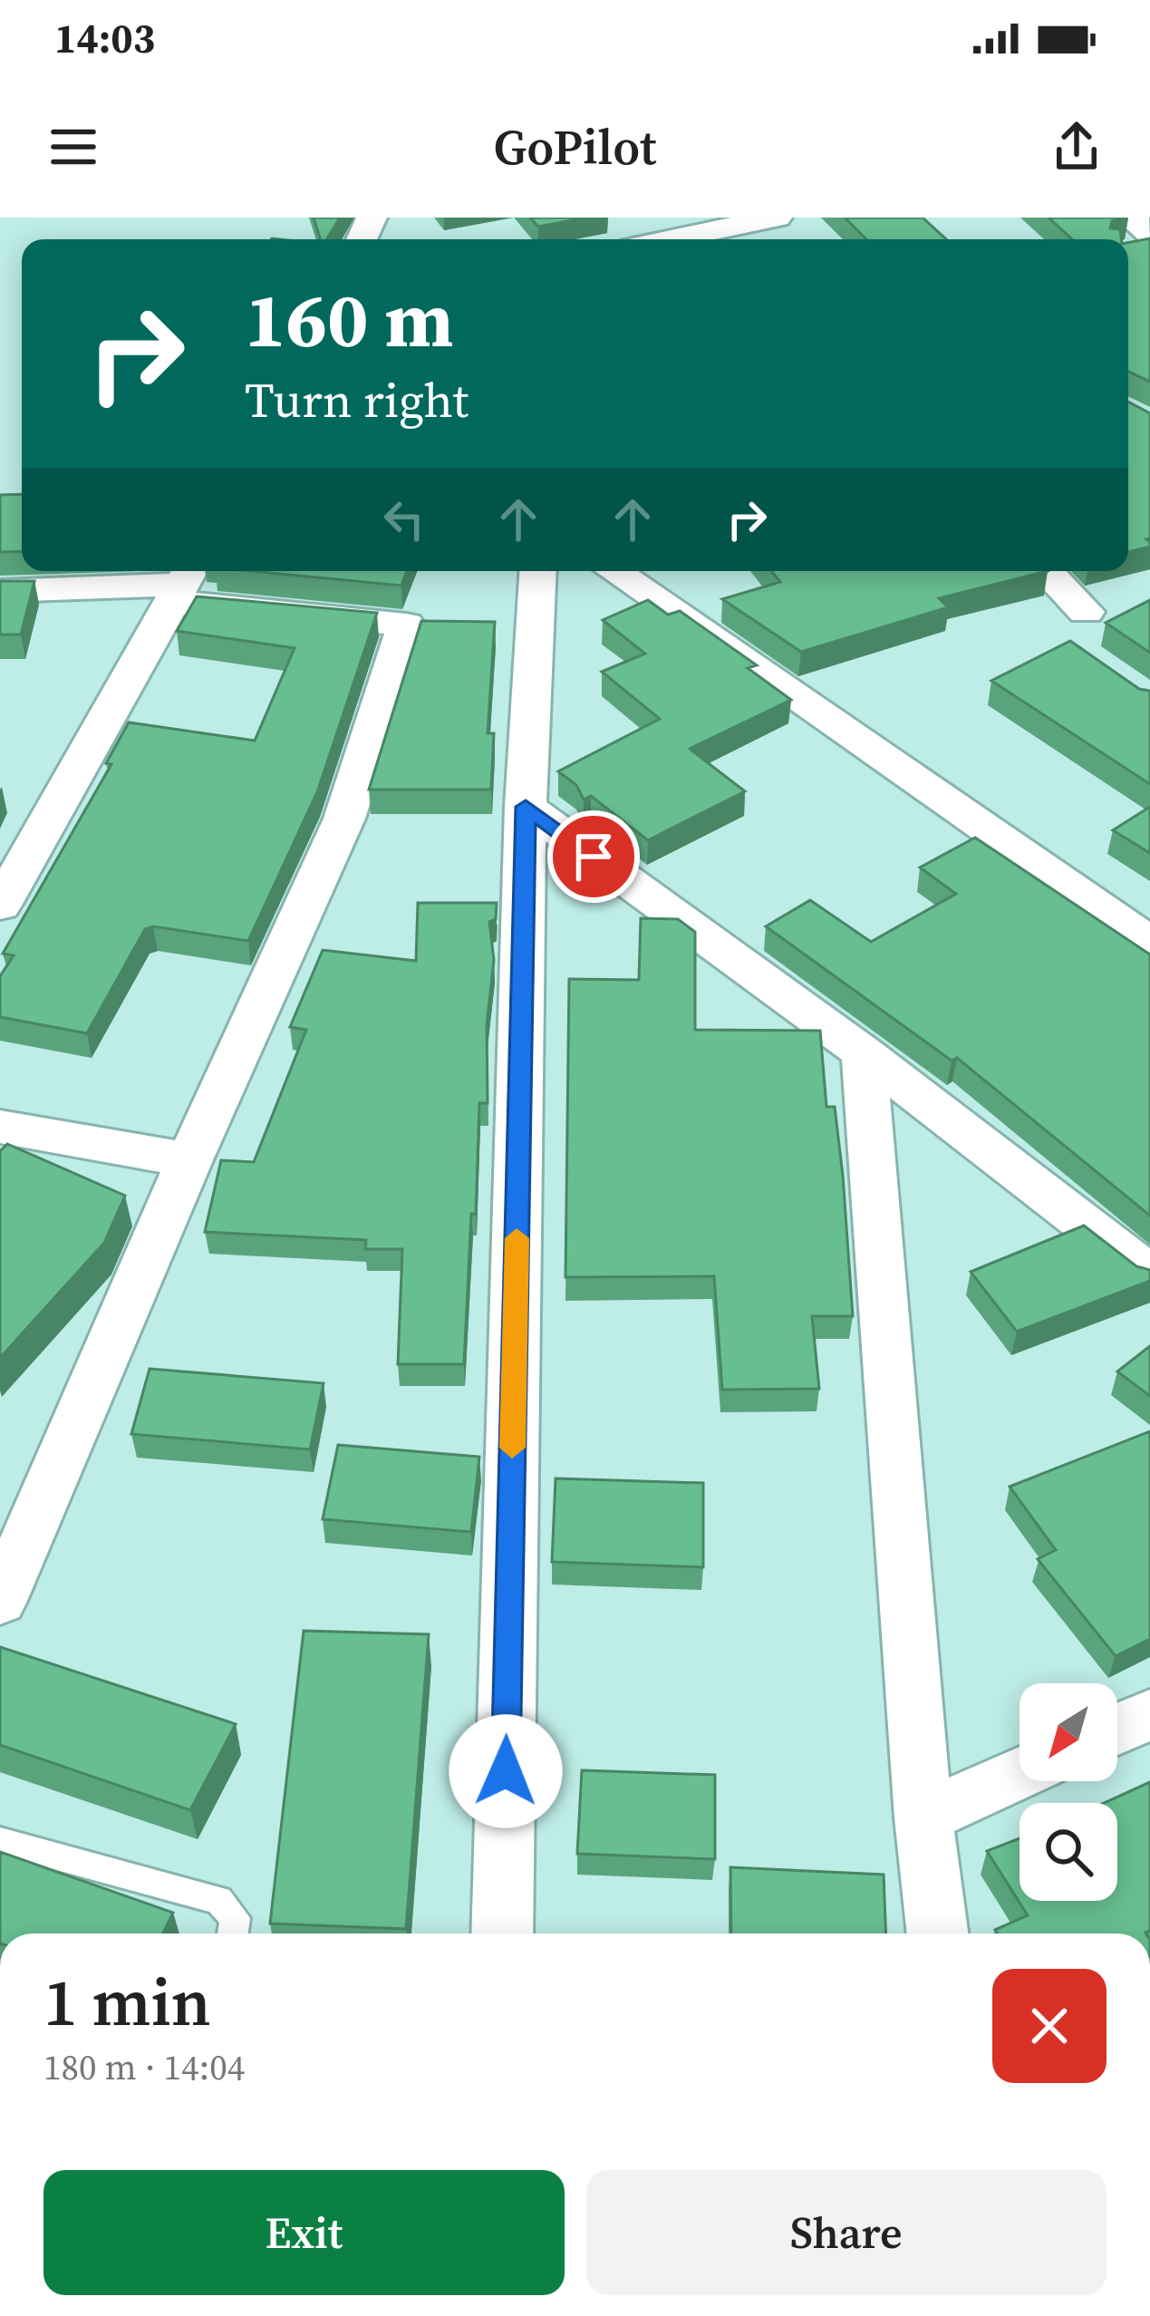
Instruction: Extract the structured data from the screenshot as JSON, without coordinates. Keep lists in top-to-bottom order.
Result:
{
  "north": "bottom left",
  "page": {
    "status": "14:03",
    "header": "GoPilot",
    "turn": ["160 m", "Turn right"],
    "heading": ["1 min", "180 m · 14:04"],
    "buttons": ["Exit", "Share"]
  }
}
